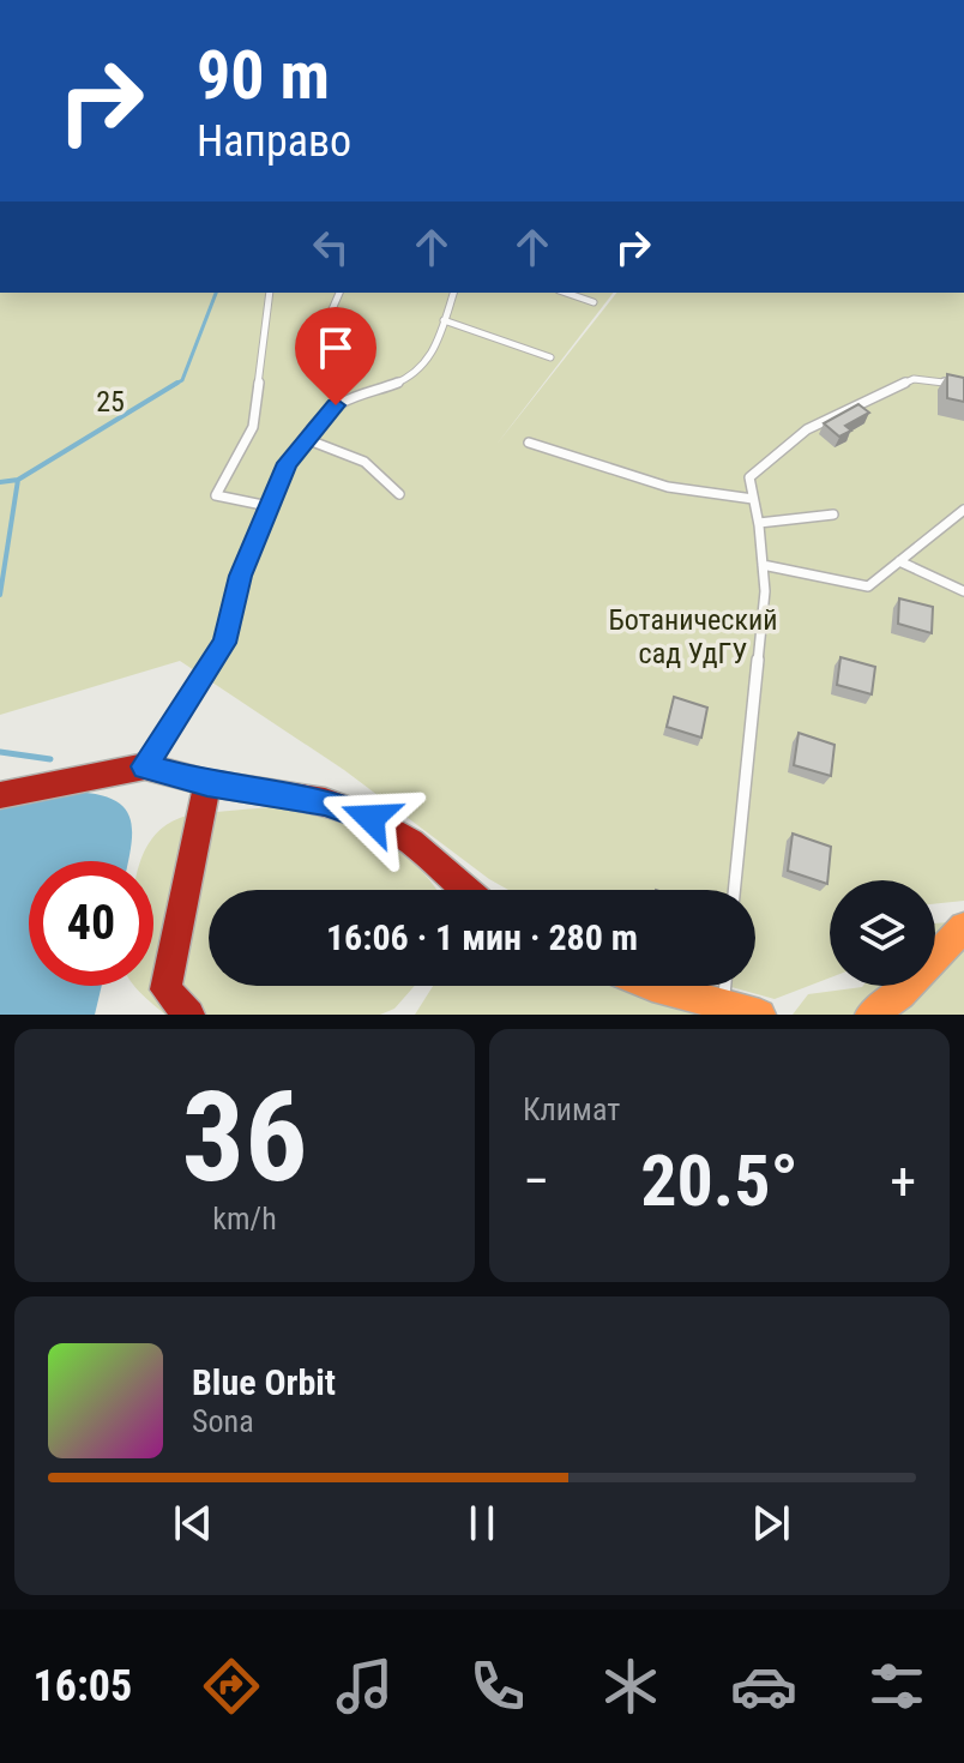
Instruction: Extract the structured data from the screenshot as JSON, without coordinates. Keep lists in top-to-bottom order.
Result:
{
  "parks": ["25", "Ботанический сад УдГУ"],
  "page": {
    "turn": ["90 m", "Направо"],
    "limit": "40",
    "trip": "16:06 · 1 мин · 280 m",
    "tile": [
      ["36", "km/h"],
      "Климат"
    ],
    "heat": ["−", "20.5°", "+"],
    "song": ["Blue Orbit", "Sona"],
    "tabs": "16:05"
  }
}
